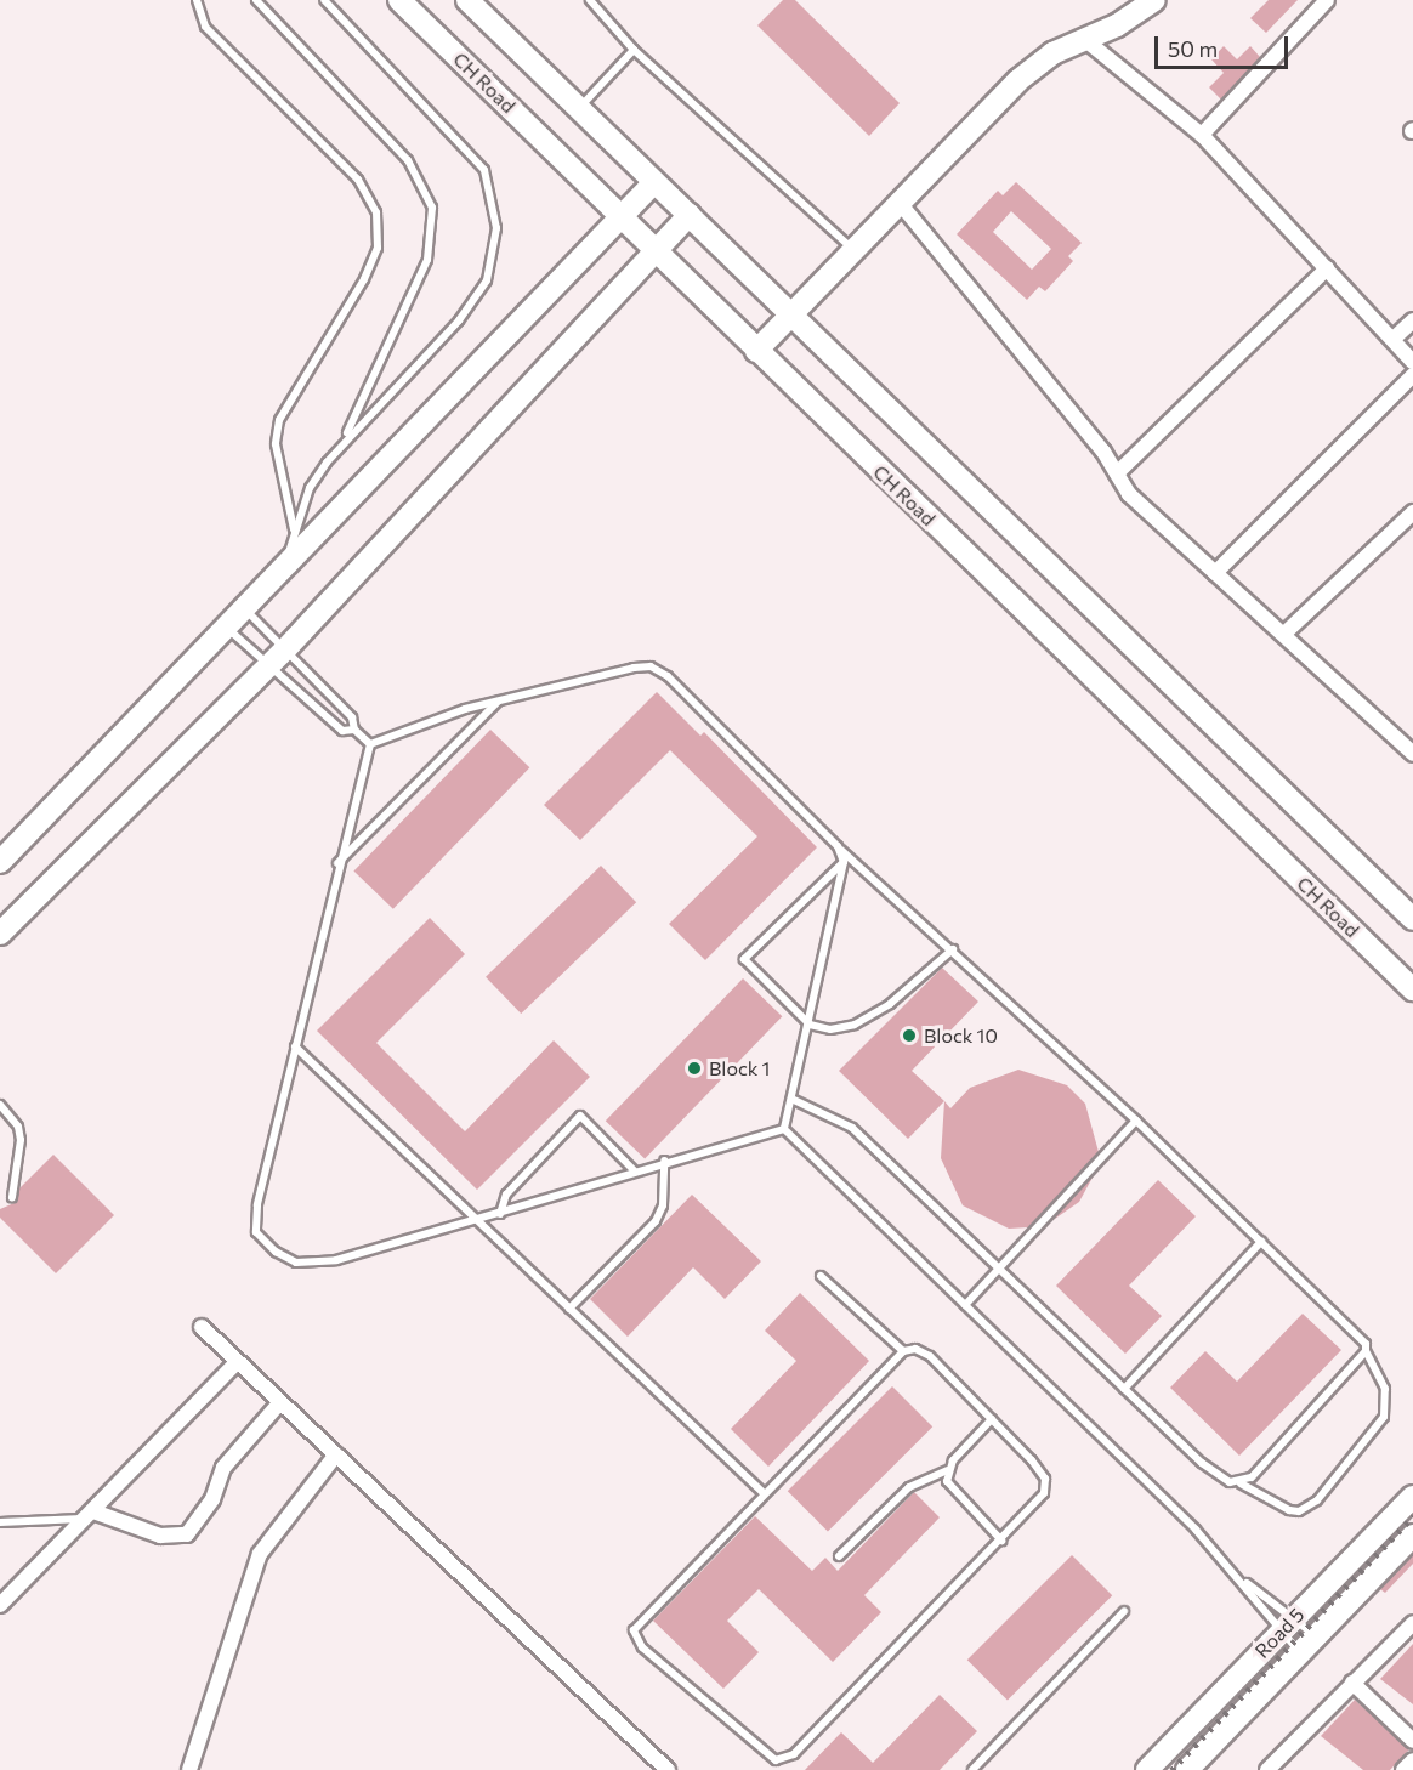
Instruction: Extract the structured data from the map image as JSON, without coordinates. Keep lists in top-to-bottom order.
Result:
{
  "streets": {
    "street": ["CH Road", "Road 5"]
  },
  "places": ["Block 10", "Block 1"],
  "scale_bar": "50 m"
}
